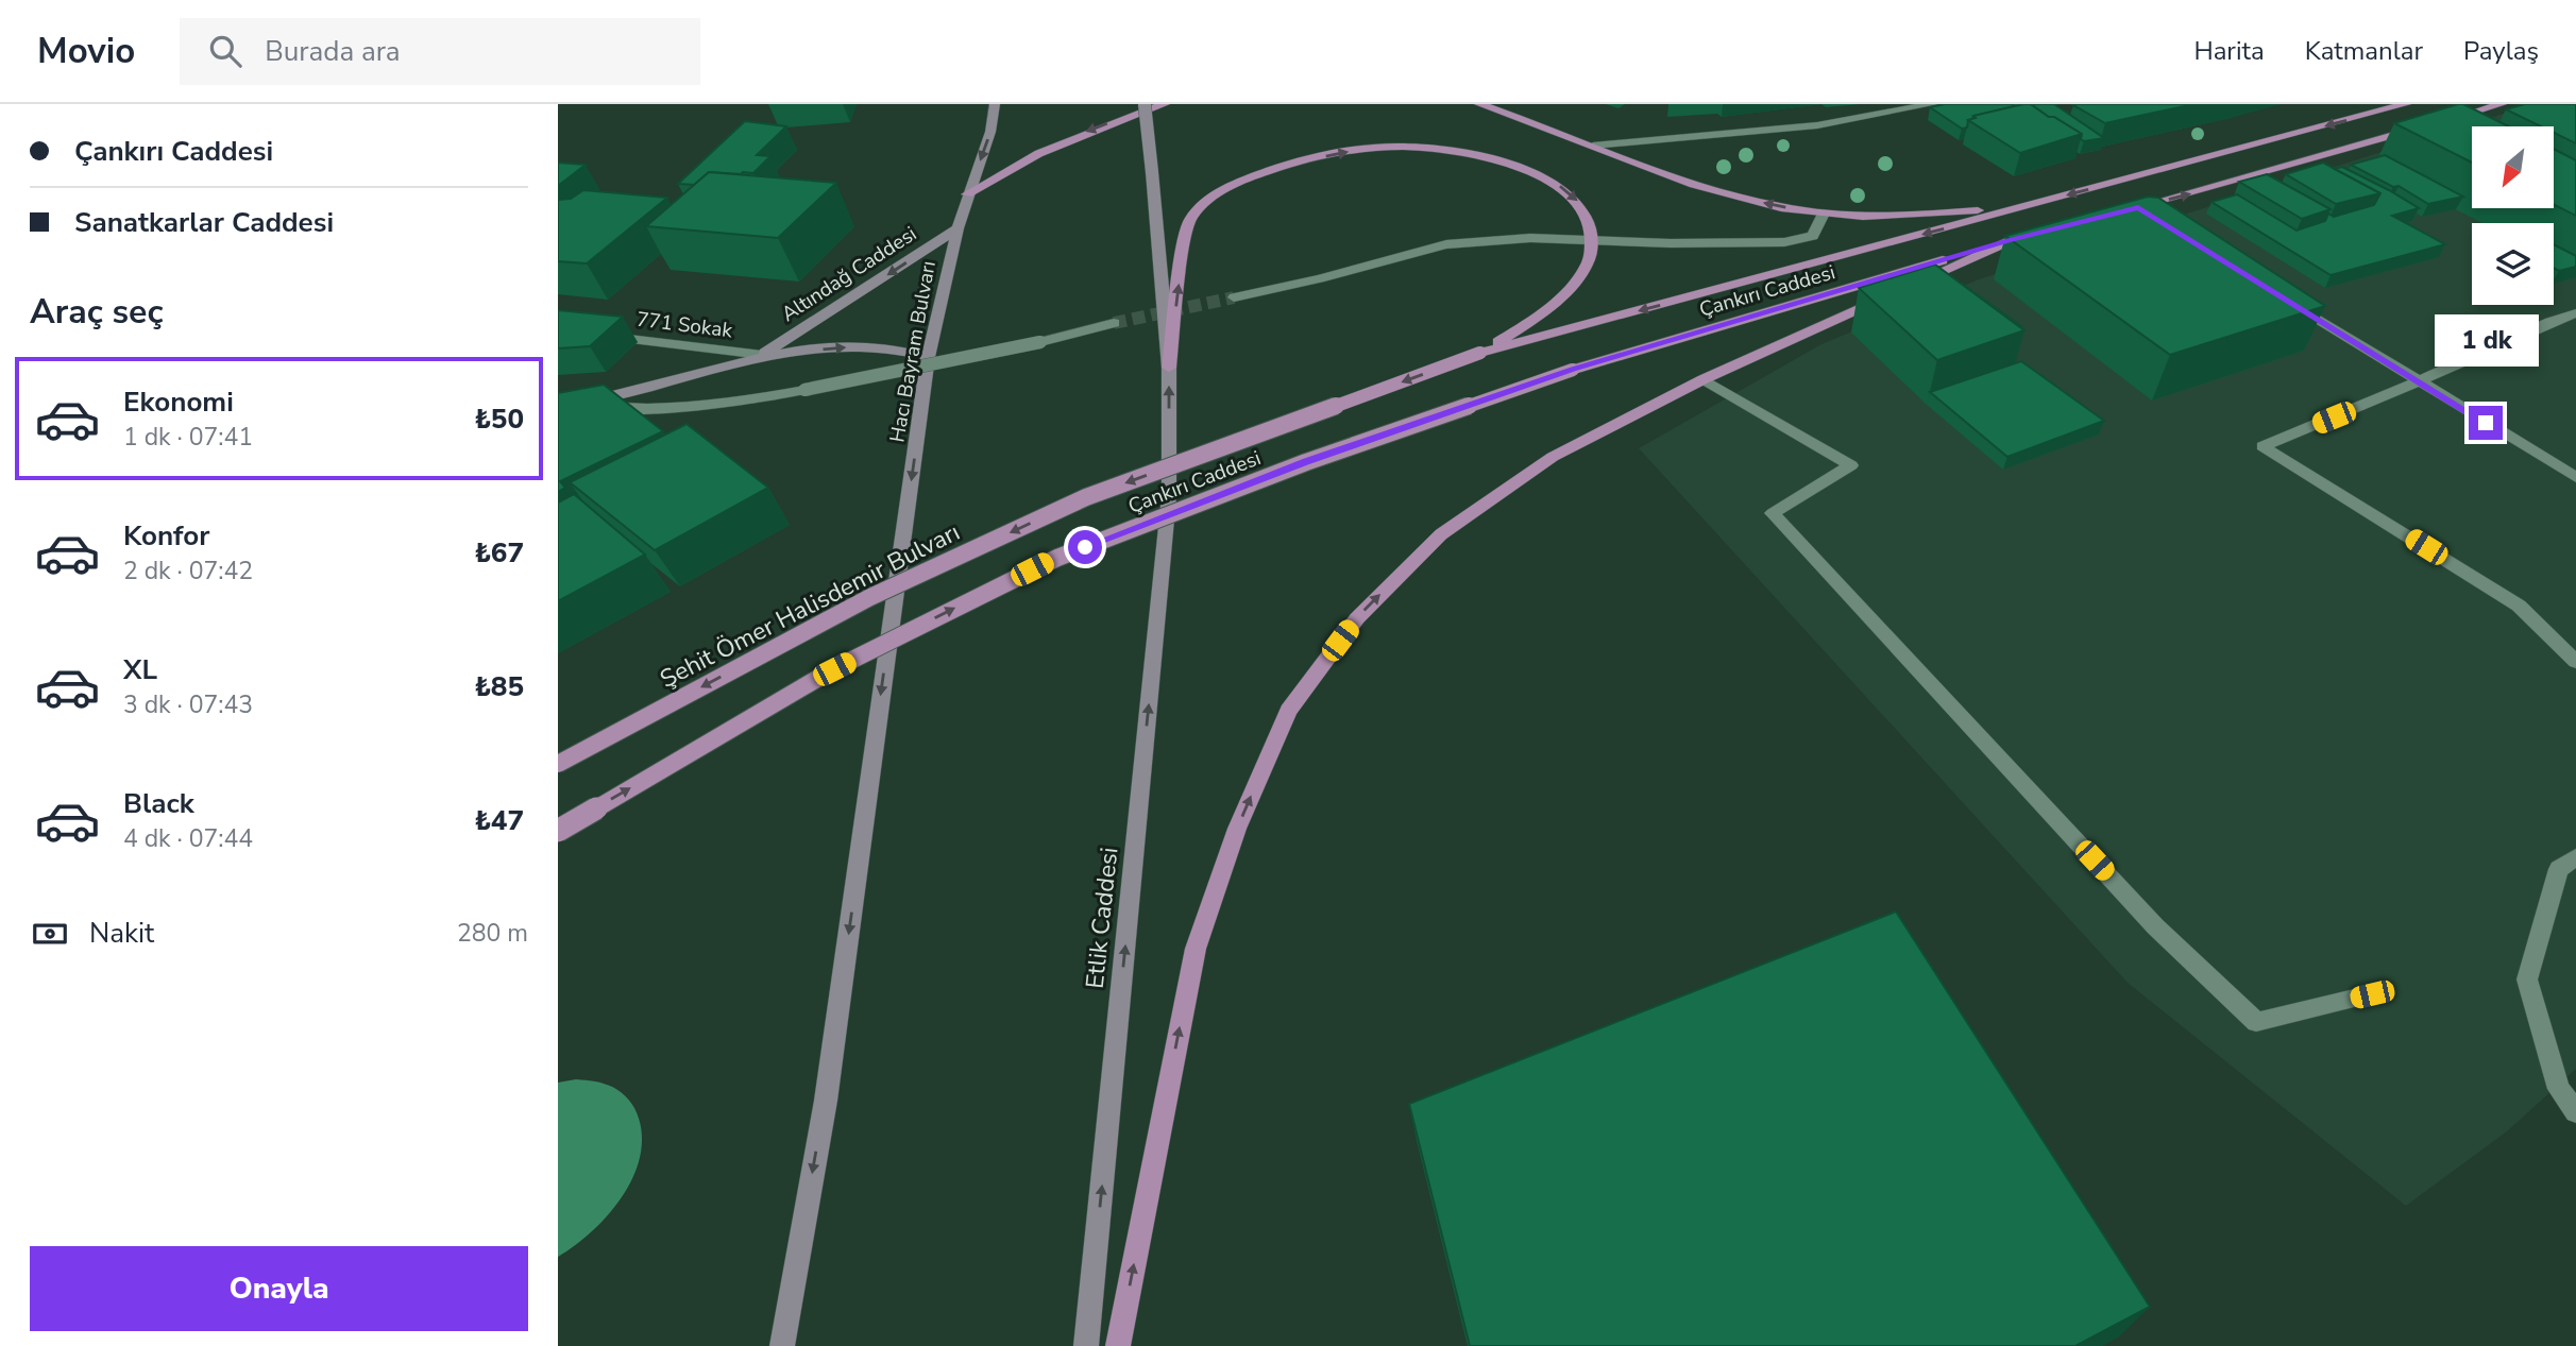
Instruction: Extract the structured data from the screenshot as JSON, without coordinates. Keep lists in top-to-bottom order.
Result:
{
  "streets": {
    "main road": [
      "Altındağ Caddesi",
      "Çankırı Caddesi",
      "Hacı Bayram Bulvarı",
      "Şehit Ömer Halisdemir Bulvarı",
      "Etlik Caddesi"
    ],
    "street": ["771 Sokak"]
  },
  "crossings": [
    ["Altındağ Caddesi", "771 Sokak"],
    ["Altındağ Caddesi", "Hacı Bayram Bulvarı"],
    ["Çankırı Caddesi", "Şehit Ömer Halisdemir Bulvarı"]
  ],
  "one_way": ["Hacı Bayram Bulvarı", "Şehit Ömer Halisdemir Bulvarı", "Etlik Caddesi"],
  "north": "bottom left",
  "page": {
    "header": "Movio",
    "search": "Burada ara",
    "nav": ["Harita", "Katmanlar", "Paylaş"],
    "banner": ["Çankırı Caddesi", "Sanatkarlar Caddesi"],
    "heading": "Araç seç",
    "bubble": "1 dk",
    "list": [
      {
        "name": "Ekonomi",
        "note": "1 dk · 07:41",
        "value": "₺50"
      },
      {
        "name": "Konfor",
        "note": "2 dk · 07:42",
        "value": "₺67"
      },
      {
        "name": "XL",
        "note": "3 dk · 07:43",
        "value": "₺85"
      },
      {
        "name": "Black",
        "note": "4 dk · 07:44",
        "value": "₺47"
      }
    ],
    "pay": ["Nakit", "280 m"],
    "buttons": "Onayla"
  }
}
